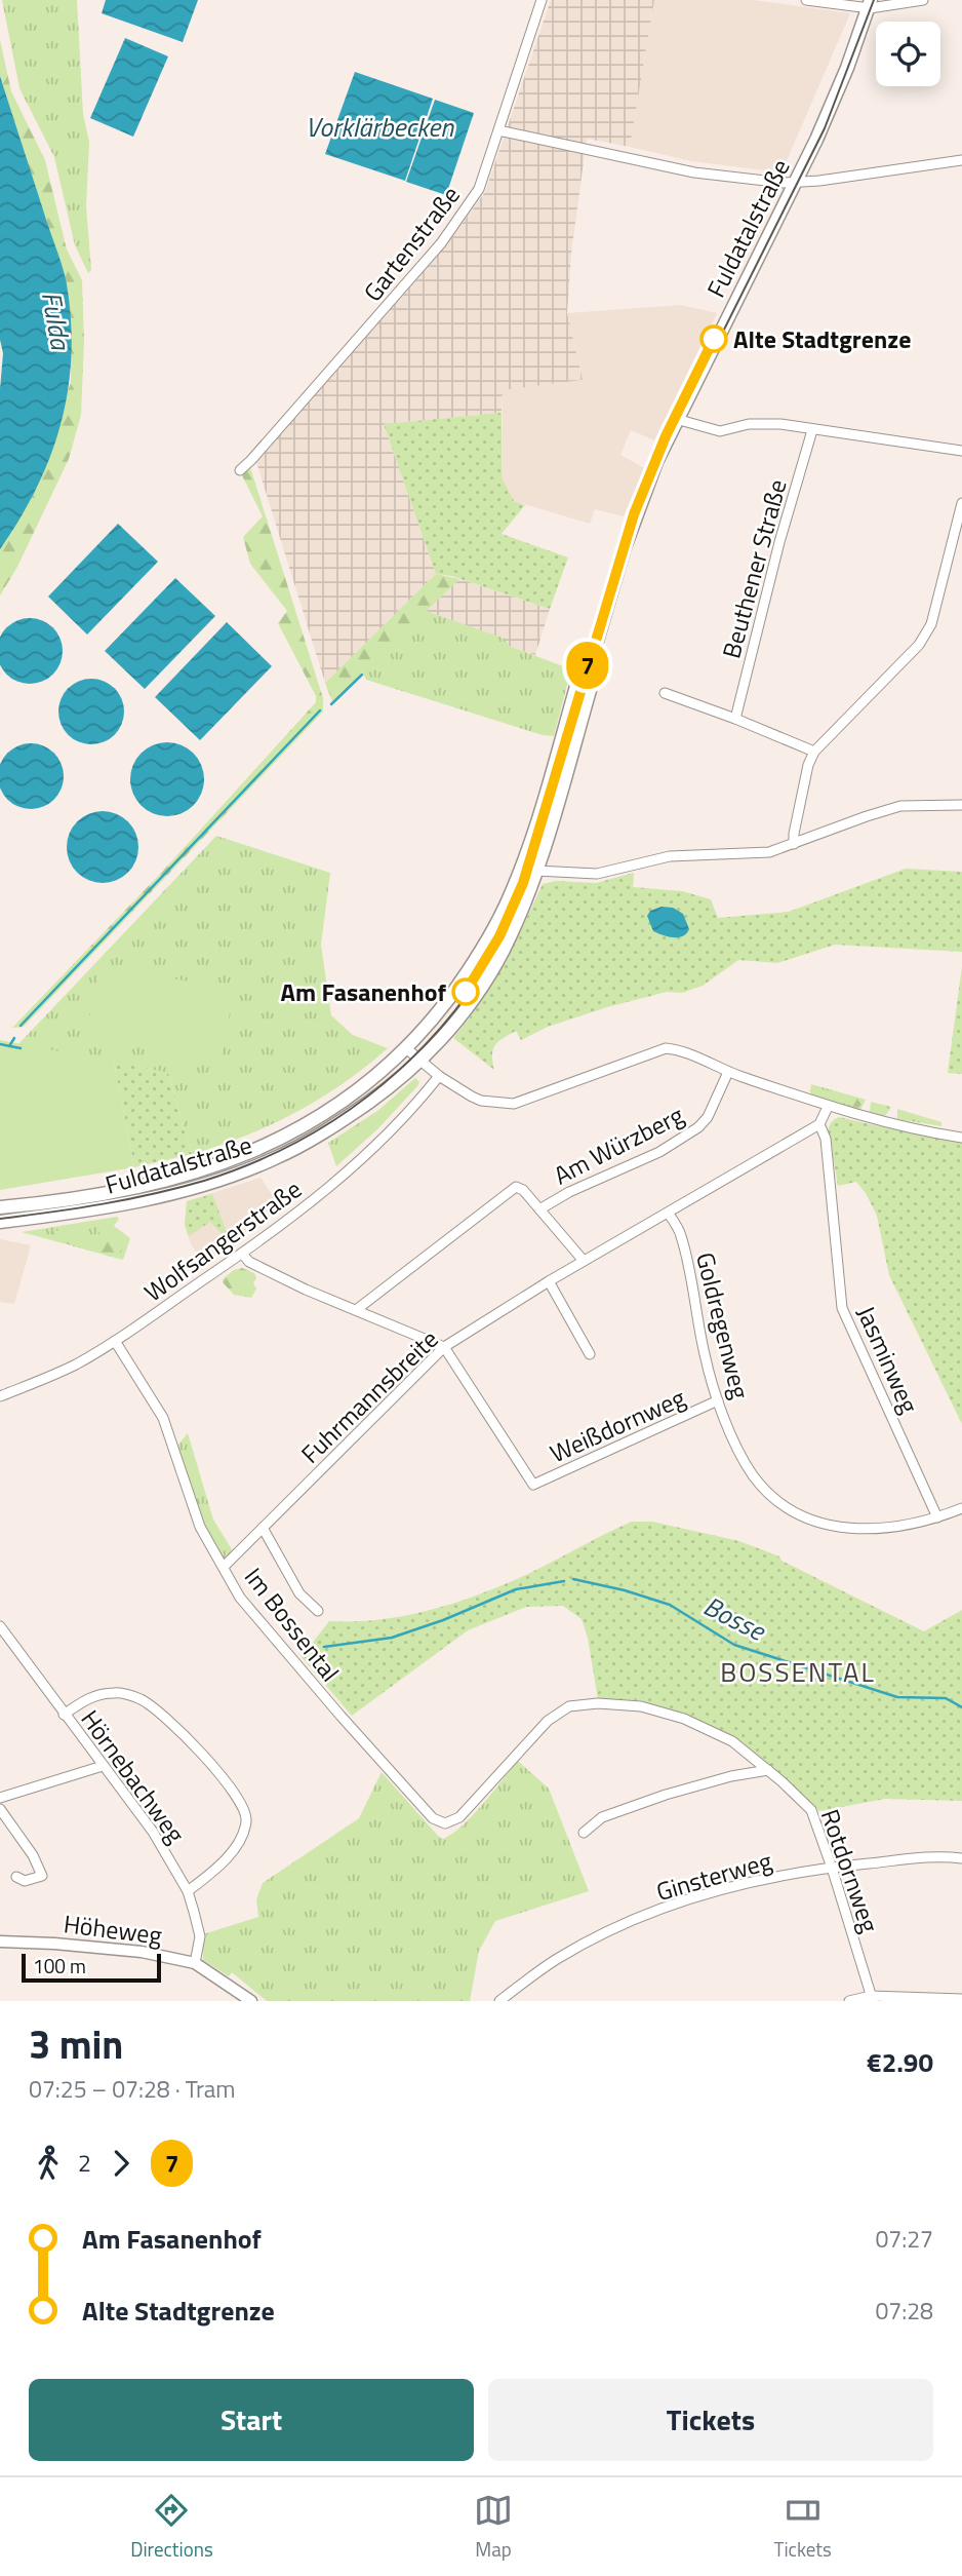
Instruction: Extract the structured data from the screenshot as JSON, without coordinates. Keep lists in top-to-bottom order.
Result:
{
  "streets": {
    "main road": ["Fuldatalstraße"],
    "street": [
      "Gartenstraße",
      "Beuthener Straße",
      "Am Würzberg",
      "Wolfsangerstraße",
      "Goldregenweg",
      "Jasminweg",
      "Fuhrmannsbreite",
      "Weißdornweg",
      "Im Bossental",
      "Hörnebachweg",
      "Rotdornweg",
      "Ginsterweg",
      "Höheweg"
    ]
  },
  "crossings": [
    ["Am Würzberg", "Fuhrmannsbreite"],
    ["Wolfsangerstraße", "Im Bossental"],
    ["Goldregenweg", "Jasminweg"],
    ["Goldregenweg", "Fuhrmannsbreite"],
    ["Goldregenweg", "Weißdornweg"],
    ["Jasminweg", "Fuhrmannsbreite"],
    ["Fuhrmannsbreite", "Weißdornweg"],
    ["Fuhrmannsbreite", "Im Bossental"],
    ["Im Bossental", "Rotdornweg"],
    ["Hörnebachweg", "Höheweg"],
    ["Rotdornweg", "Ginsterweg"]
  ],
  "districts": ["BOSSENTAL"],
  "water": ["Vorklärbecken", "Fulda", "Bosse"],
  "places": ["Alte Stadtgrenze", "Am Fasanenhof"],
  "lines": ["tram line 7"],
  "scale_bar": "100 m",
  "page": {
    "on_map": "7",
    "scale": "100 m",
    "heading": ["3 min", "07:25 – 07:28 · Tram", "€2.90"],
    "legs": ["2", "7"],
    "list": [
      {
        "name": "Am Fasanenhof",
        "value": "07:27"
      },
      {
        "name": "Alte Stadtgrenze",
        "value": "07:28"
      }
    ],
    "buttons": ["Start", "Tickets"],
    "tabs": ["Directions", "Map", "Tickets"]
  }
}
